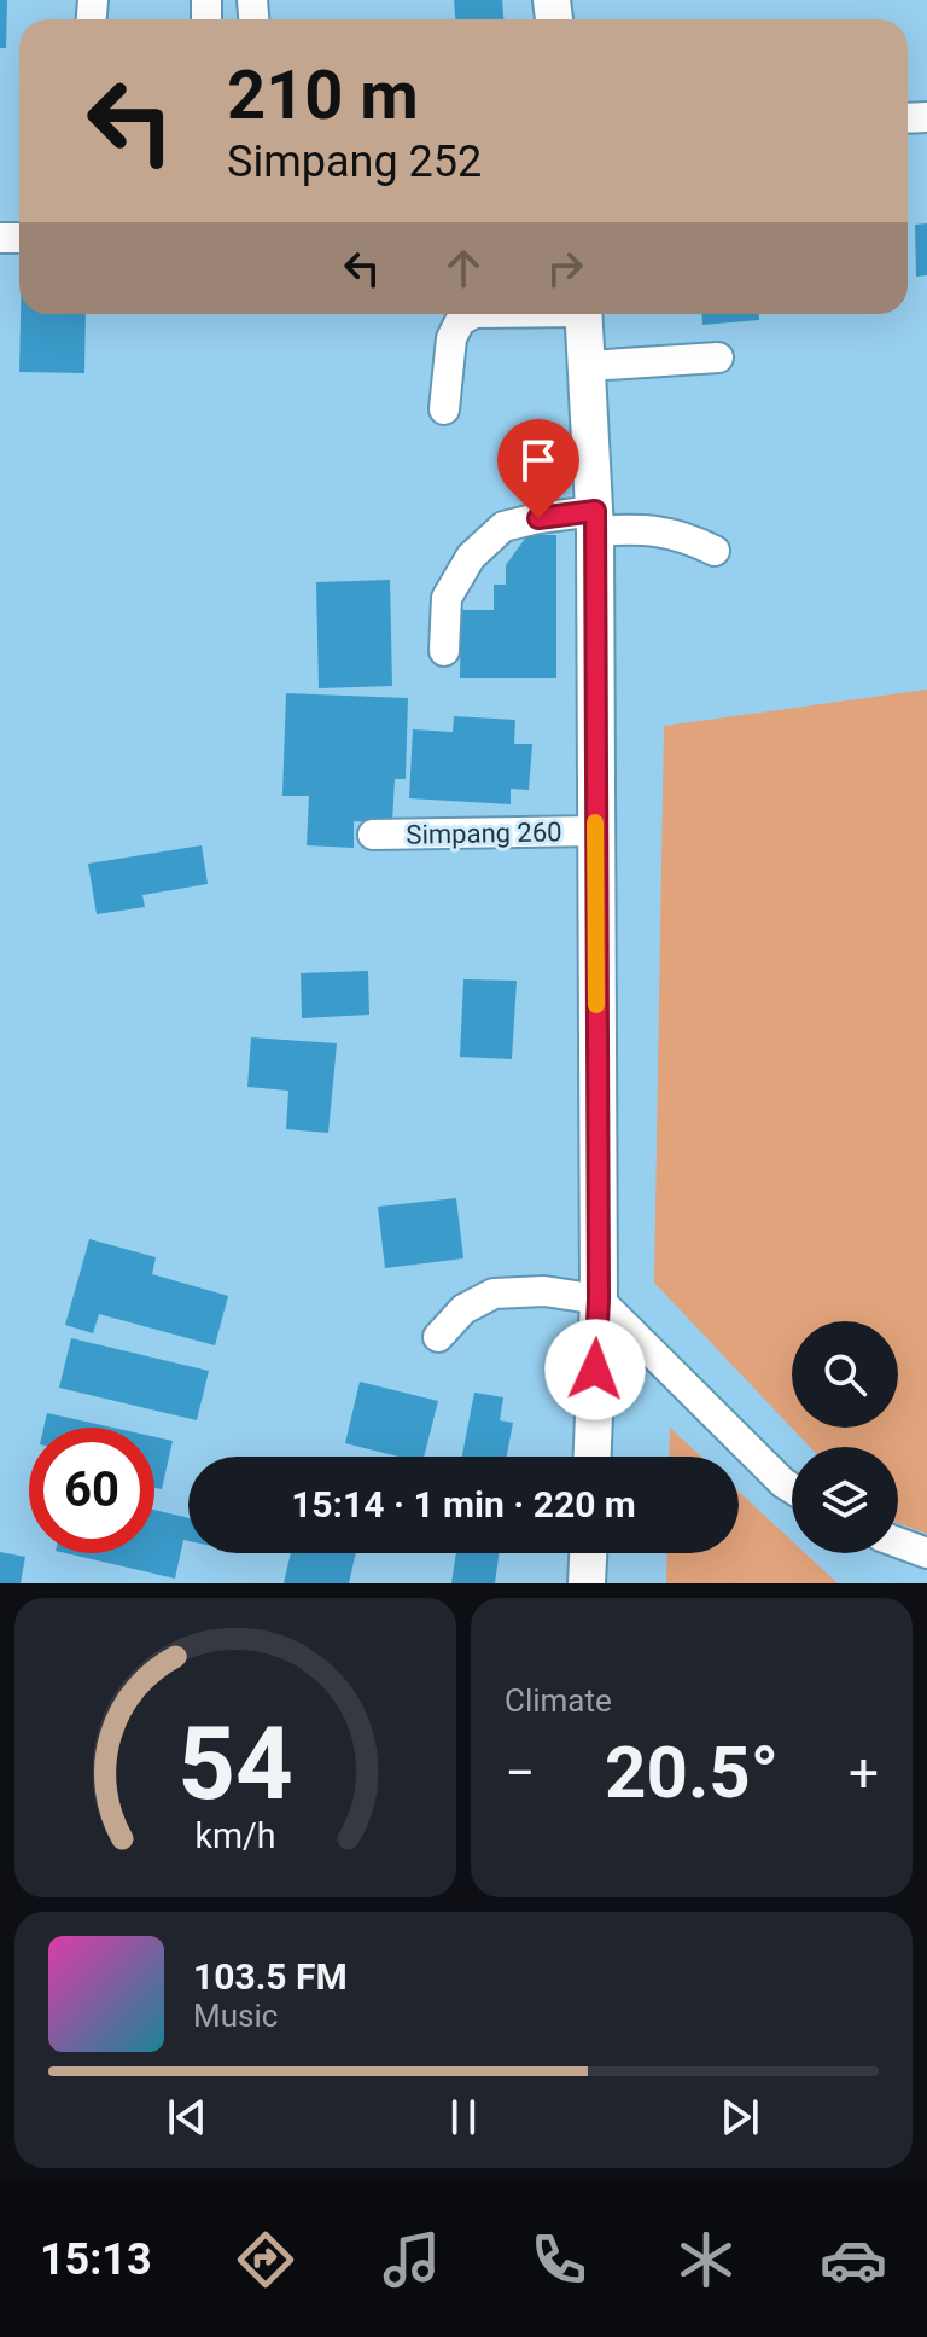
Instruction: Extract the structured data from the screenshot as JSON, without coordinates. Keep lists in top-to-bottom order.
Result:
{
  "streets": {
    "street": ["Simpang 260"]
  },
  "page": {
    "turn": ["210 m", "Simpang 252"],
    "limit": "60",
    "trip": "15:14 · 1 min · 220 m",
    "tile": "Climate",
    "heat": ["−", "20.5°", "+"],
    "song": ["103.5 FM", "Music"],
    "tabs": "15:13",
    "gauge": ["54", "km/h"]
  }
}
